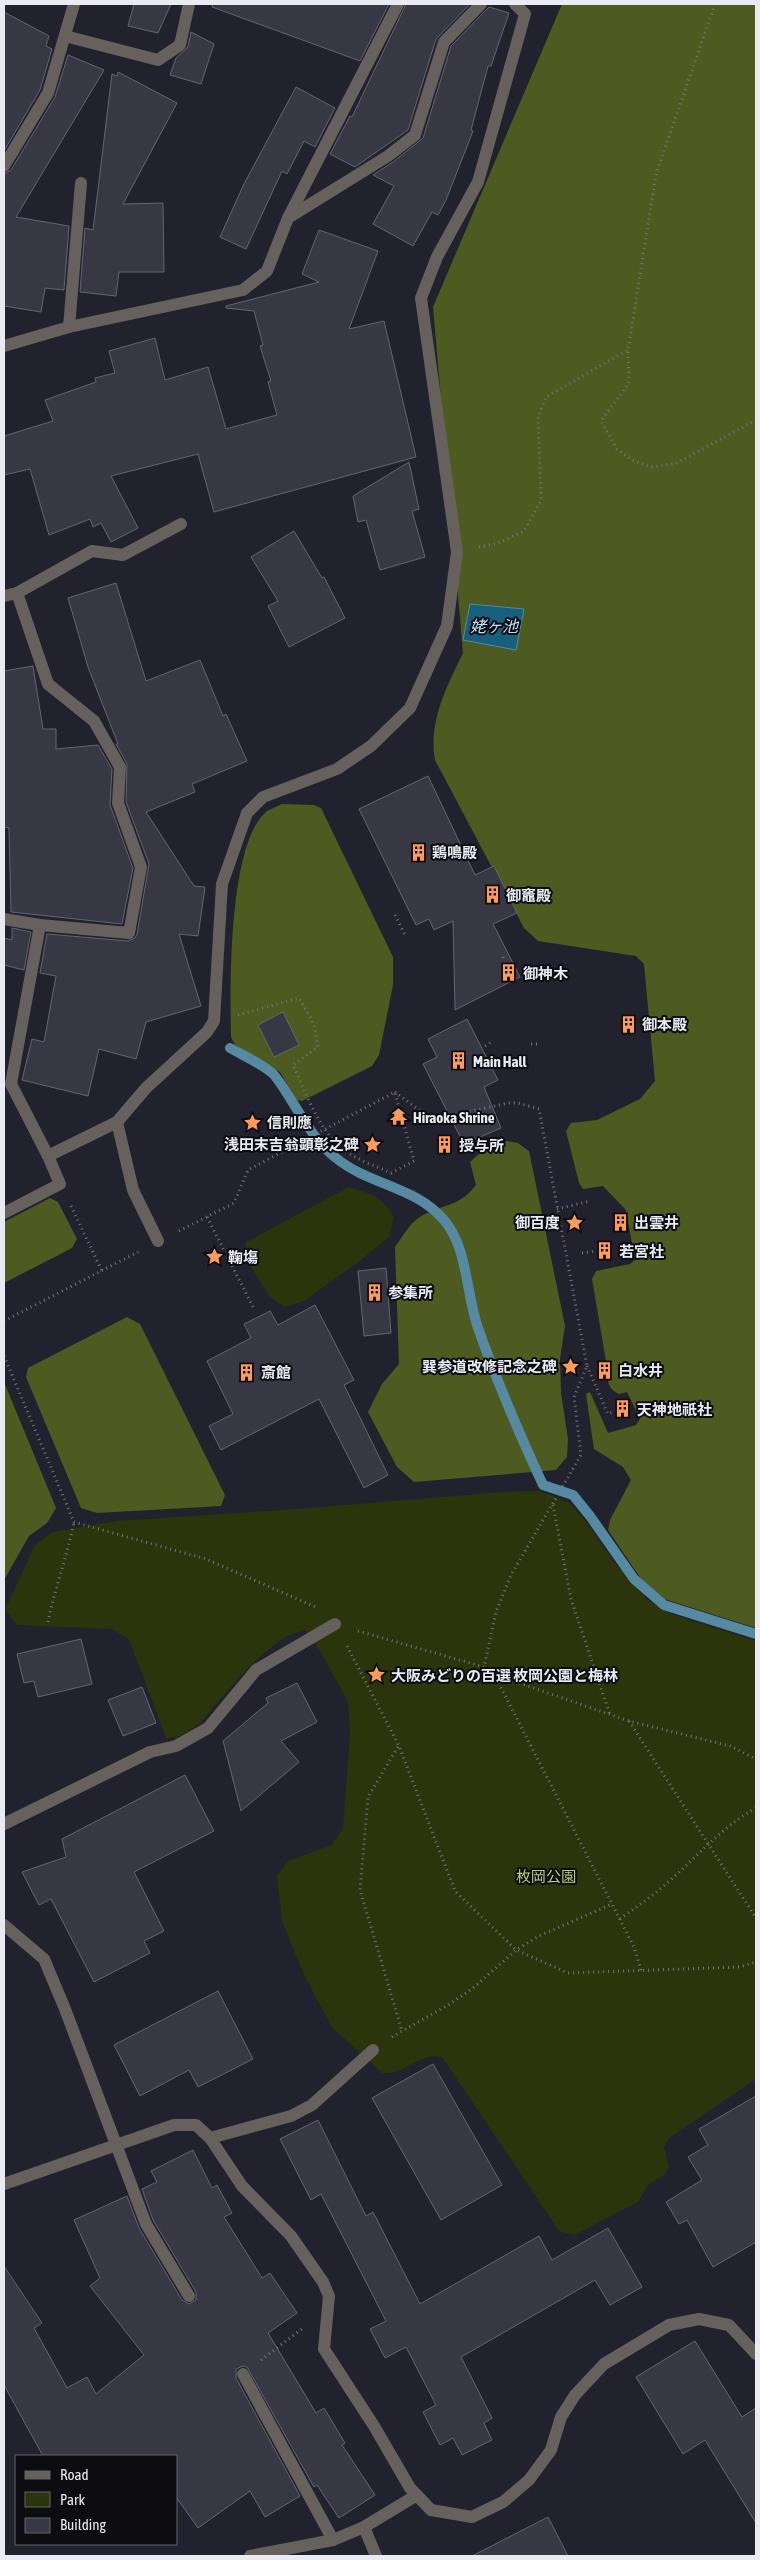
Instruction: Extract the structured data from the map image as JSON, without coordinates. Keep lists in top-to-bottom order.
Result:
{
  "water": ["姥ヶ池"],
  "parks": ["枚岡公園"],
  "places": {
    "building": [
      "鶏鳴殿",
      "御竈殿",
      "御神木",
      "御本殿",
      "Main Hall",
      "授与所",
      "出雲井",
      "若宮社",
      "参集所",
      "白水井",
      "斎館",
      "天神地祇社"
    ],
    "temple": ["Hiraoka Shrine"],
    "place": [
      "信則應",
      "浅田末吉翁顕彰之碑",
      "御百度",
      "鞠塲",
      "巽参道改修記念之碑",
      "大阪みどりの百選 枚岡公園と梅林"
    ]
  },
  "legend": ["Road", "Park", "Building"]
}
